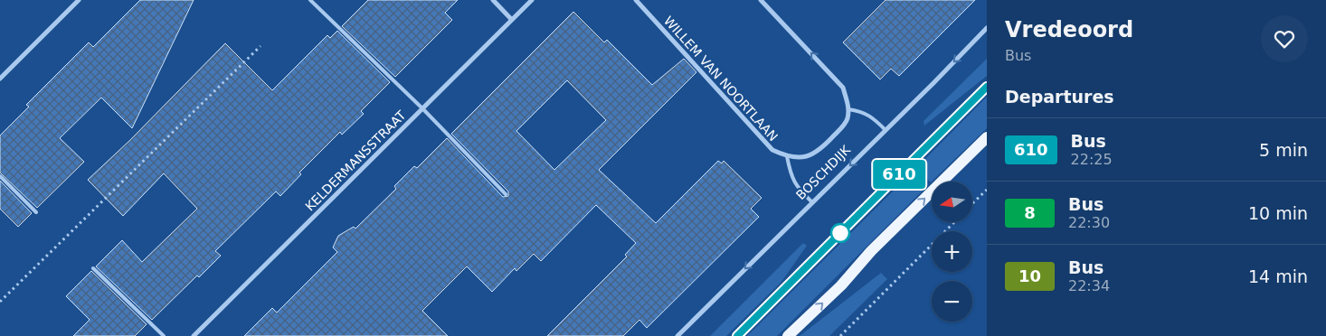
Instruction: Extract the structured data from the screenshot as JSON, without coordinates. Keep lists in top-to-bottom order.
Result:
{
  "streets": {
    "street": ["WILLEM VAN NOORTLAAN", "KELDERMANSSTRAAT", "BOSCHDIJK"]
  },
  "one_way": ["BOSCHDIJK"],
  "lines": ["bus line 610"],
  "north": "left",
  "page": {
    "on_map": "610",
    "heading": [
      ["Vredeoord", "Bus"],
      "Departures"
    ],
    "list": [
      {
        "mark": "610",
        "name": "Bus",
        "note": "22:25",
        "value": "5 min"
      },
      {
        "mark": "8",
        "name": "Bus",
        "note": "22:30",
        "value": "10 min"
      },
      {
        "mark": "10",
        "name": "Bus",
        "note": "22:34",
        "value": "14 min"
      }
    ],
    "map_buttons": ["+", "−"]
  }
}
